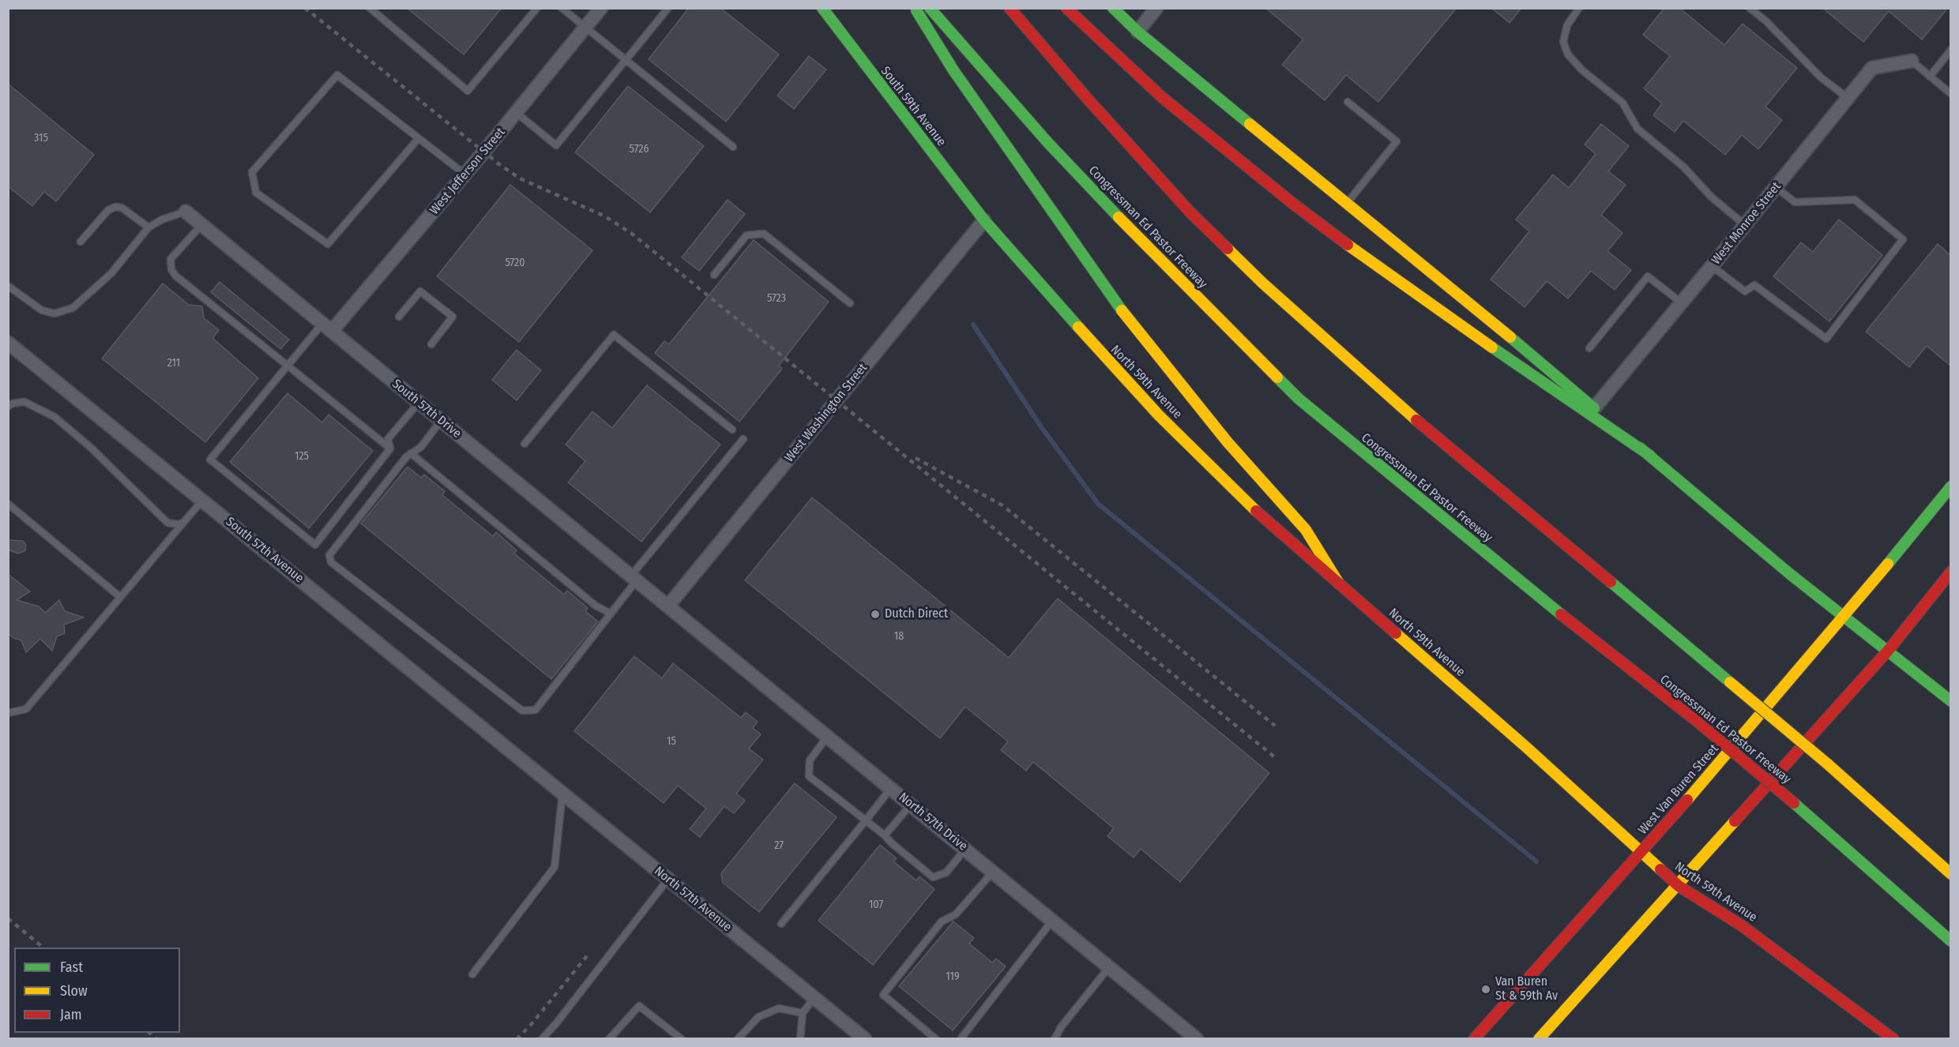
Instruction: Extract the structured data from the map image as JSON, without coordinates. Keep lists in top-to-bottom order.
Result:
{
  "streets": {
    "main road": [
      "South 59th Avenue",
      "Congressman Ed Pastor Freeway",
      "North 59th Avenue",
      "West Van Buren Street"
    ],
    "street": [
      "West Jefferson Street",
      "West Monroe Street",
      "South 57th Drive",
      "West Washington Street",
      "South 57th Avenue",
      "North 57th Drive",
      "North 57th Avenue"
    ]
  },
  "crossings": [
    ["South 59th Avenue", "North 59th Avenue"],
    ["South 59th Avenue", "West Washington Street"],
    ["West Jefferson Street", "South 57th Drive"],
    ["North 59th Avenue", "West Washington Street"],
    ["North 59th Avenue", "West Van Buren Street"],
    ["South 57th Drive", "West Washington Street"],
    ["South 57th Drive", "North 57th Drive"],
    ["West Washington Street", "North 57th Drive"],
    ["South 57th Avenue", "North 57th Avenue"]
  ],
  "places": ["Dutch Direct", "Van Buren St & 59th Av"],
  "house_numbers": [
    "315",
    "5726",
    "5720",
    "5723",
    "211",
    "125",
    "18",
    "15",
    "27",
    "107",
    "119"
  ],
  "legend": ["Fast", "Slow", "Jam"]
}
